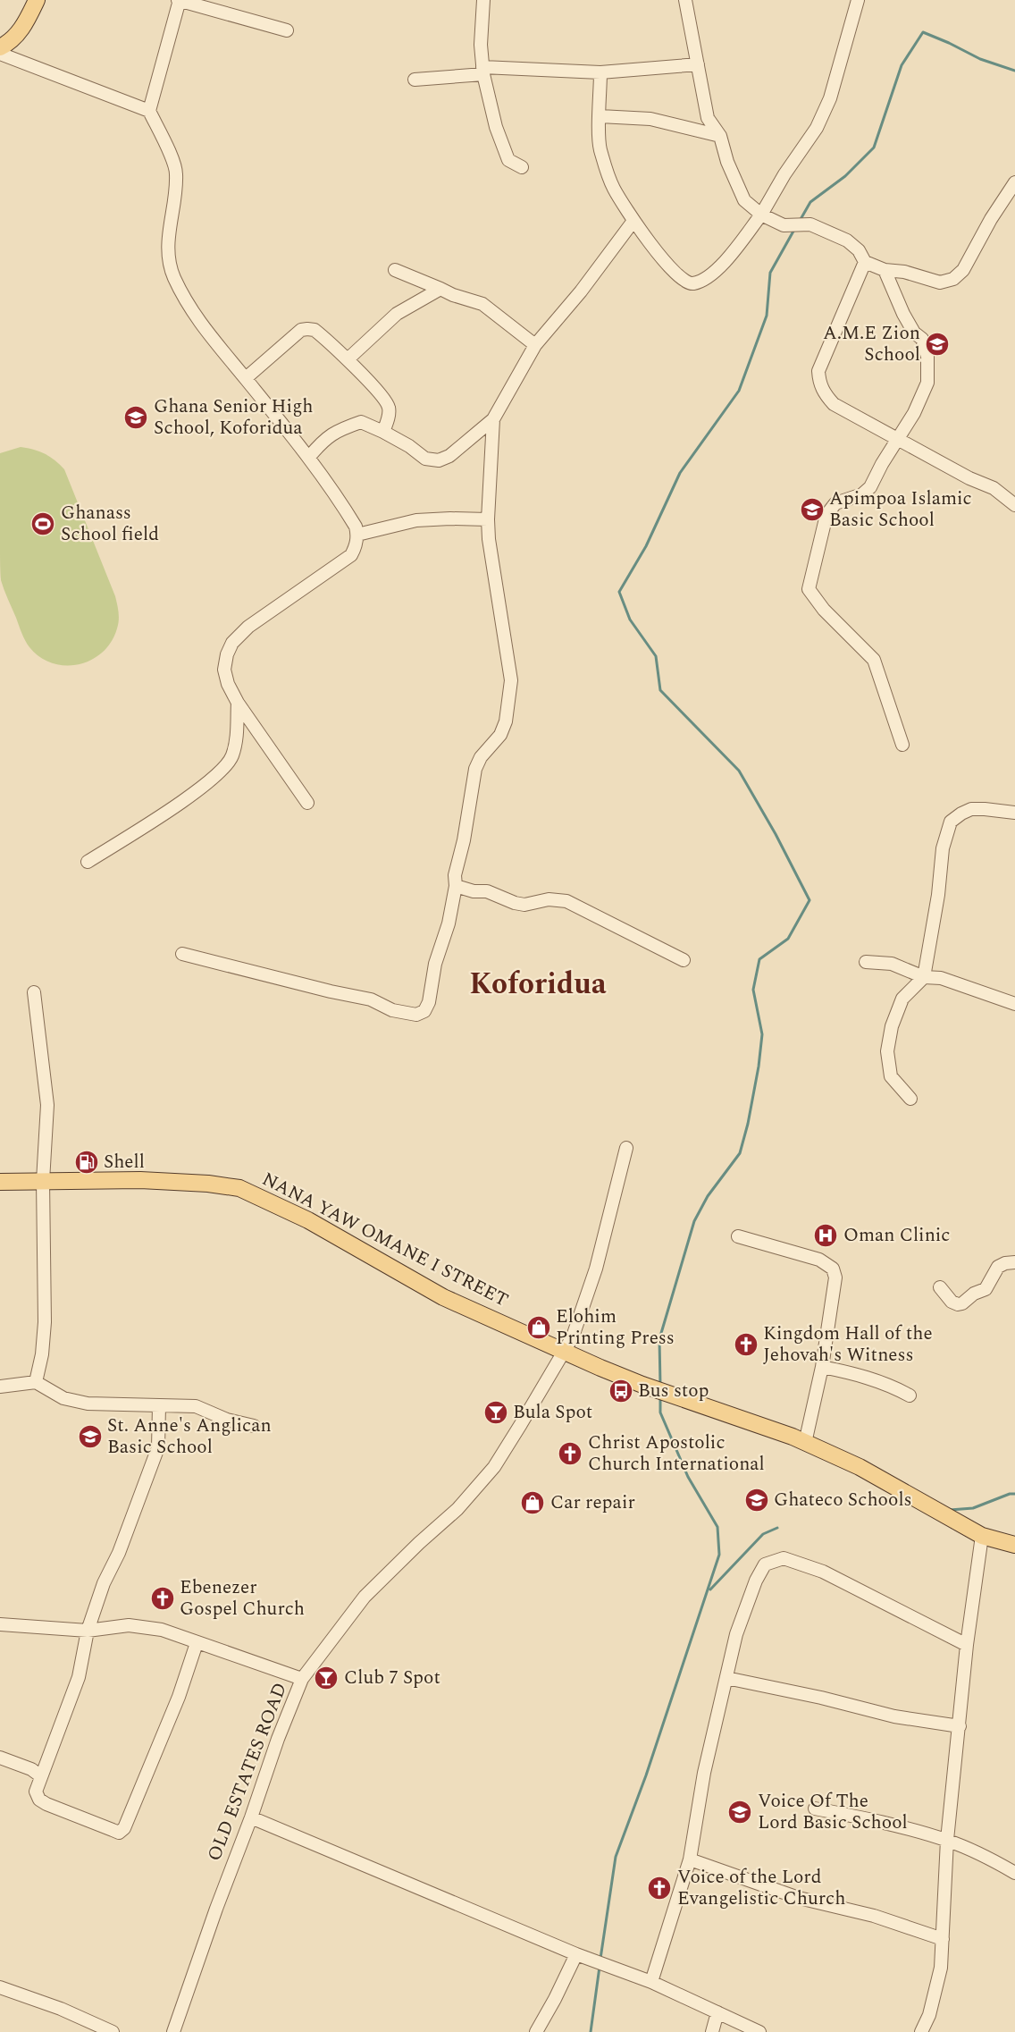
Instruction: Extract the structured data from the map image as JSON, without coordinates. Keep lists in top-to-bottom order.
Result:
{
  "streets": {
    "main road": ["NANA YAW OMANE I STREET"],
    "street": ["OLD ESTATES ROAD"]
  },
  "crossings": [
    ["NANA YAW OMANE I STREET", "OLD ESTATES ROAD"]
  ],
  "districts": ["Koforidua"],
  "places": {
    "school or university": [
      "A.M.E Zion School",
      "Ghana Senior High School, Koforidua",
      "Apimpoa Islamic Basic School",
      "St. Anne's Anglican Basic School",
      "Ghateco Schools",
      "Voice Of The Lord Basic School"
    ],
    "sports": ["Ghanass School field"],
    "fuel station": ["Shell"],
    "hospital": ["Oman Clinic"],
    "shop": ["Elohim Printing Press", "Car repair"],
    "church": [
      "Kingdom Hall of the Jehovah's Witness",
      "Christ Apostolic Church International",
      "Ebenezer Gospel Church",
      "Voice of the Lord Evangelistic Church"
    ],
    "bus stop": ["Bus stop"],
    "bar": ["Bula Spot", "Club 7 Spot"]
  }
}
